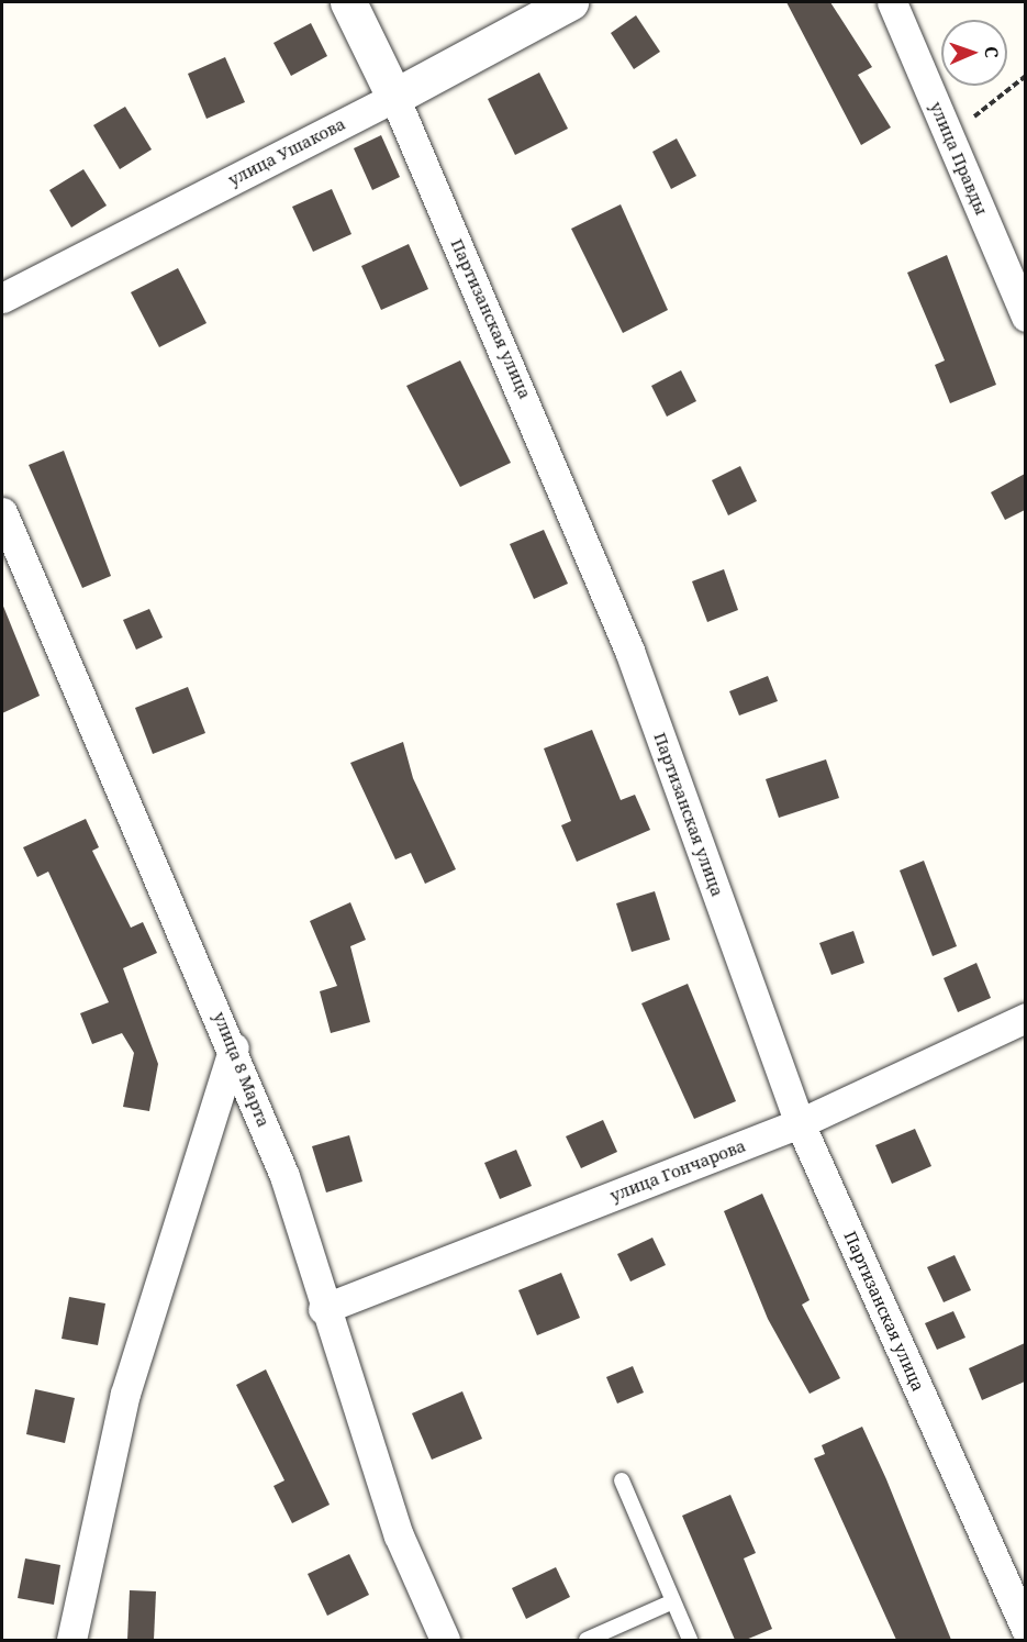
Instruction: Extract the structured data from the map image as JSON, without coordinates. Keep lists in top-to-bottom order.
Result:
{
  "streets": {
    "street": [
      "улица Ушакова",
      "улица Правды",
      "Партизанская улица",
      "улица 8 Марта",
      "улица Гончарова"
    ]
  },
  "crossings": [
    ["улица Ушакова", "Партизанская улица"],
    ["Партизанская улица", "улица Гончарова"],
    ["улица 8 Марта", "улица Гончарова"]
  ],
  "north": "right"
}
